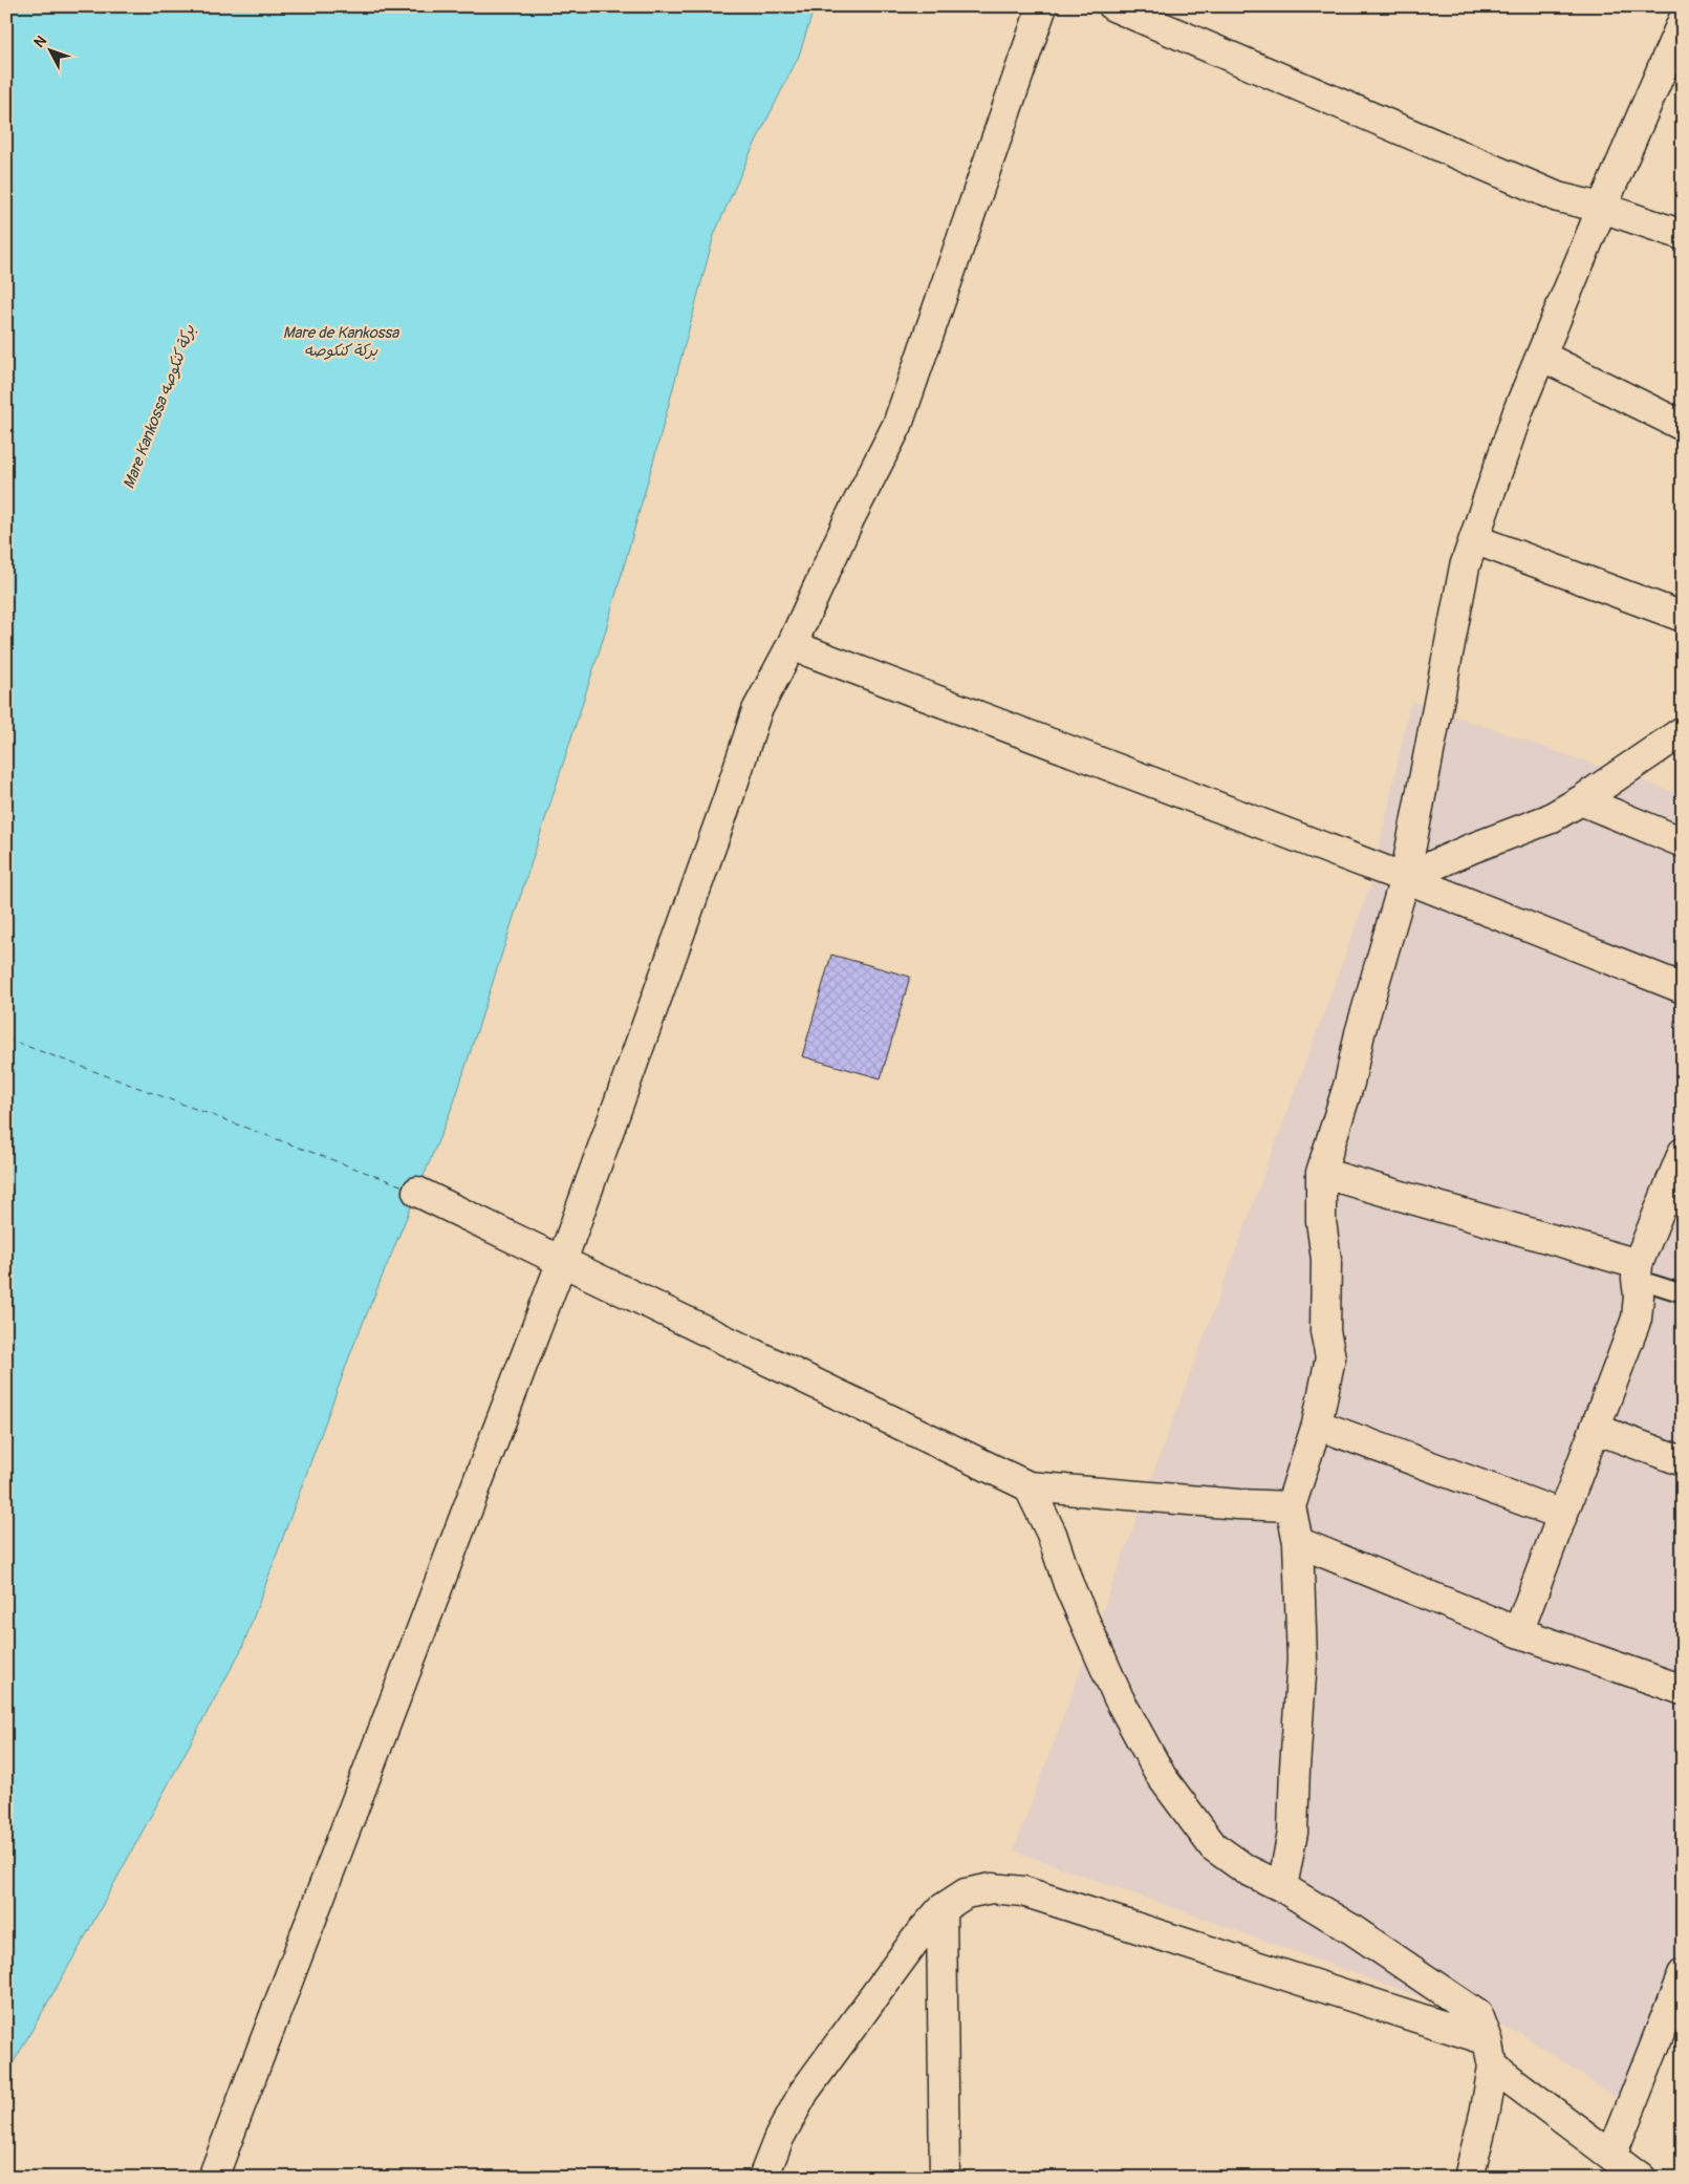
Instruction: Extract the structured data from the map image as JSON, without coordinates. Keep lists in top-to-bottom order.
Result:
{
  "water": ["Mare de Kankossa بركة كنكوصه", "Mare Kankossa بركة كنكوصه"],
  "north": "top left"
}
